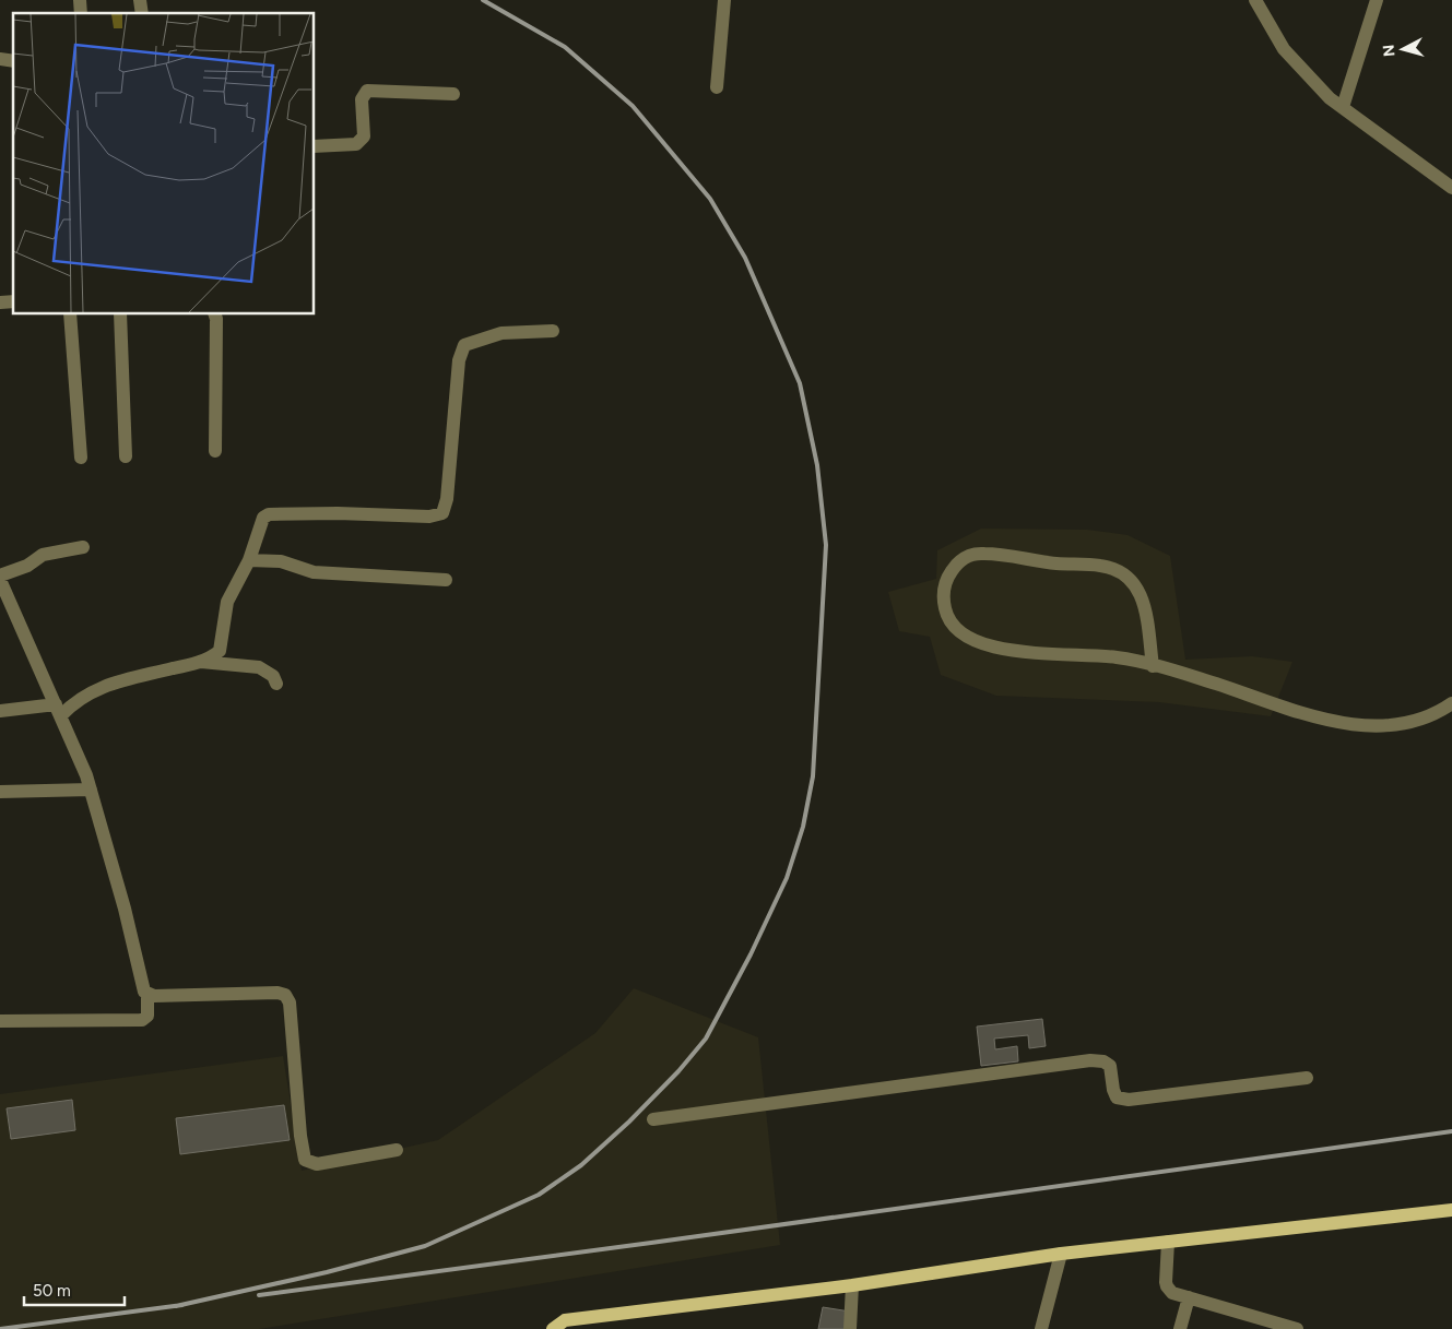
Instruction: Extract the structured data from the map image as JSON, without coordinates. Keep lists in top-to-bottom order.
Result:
{
  "scale_bar": "50 m",
  "north": "left"
}
